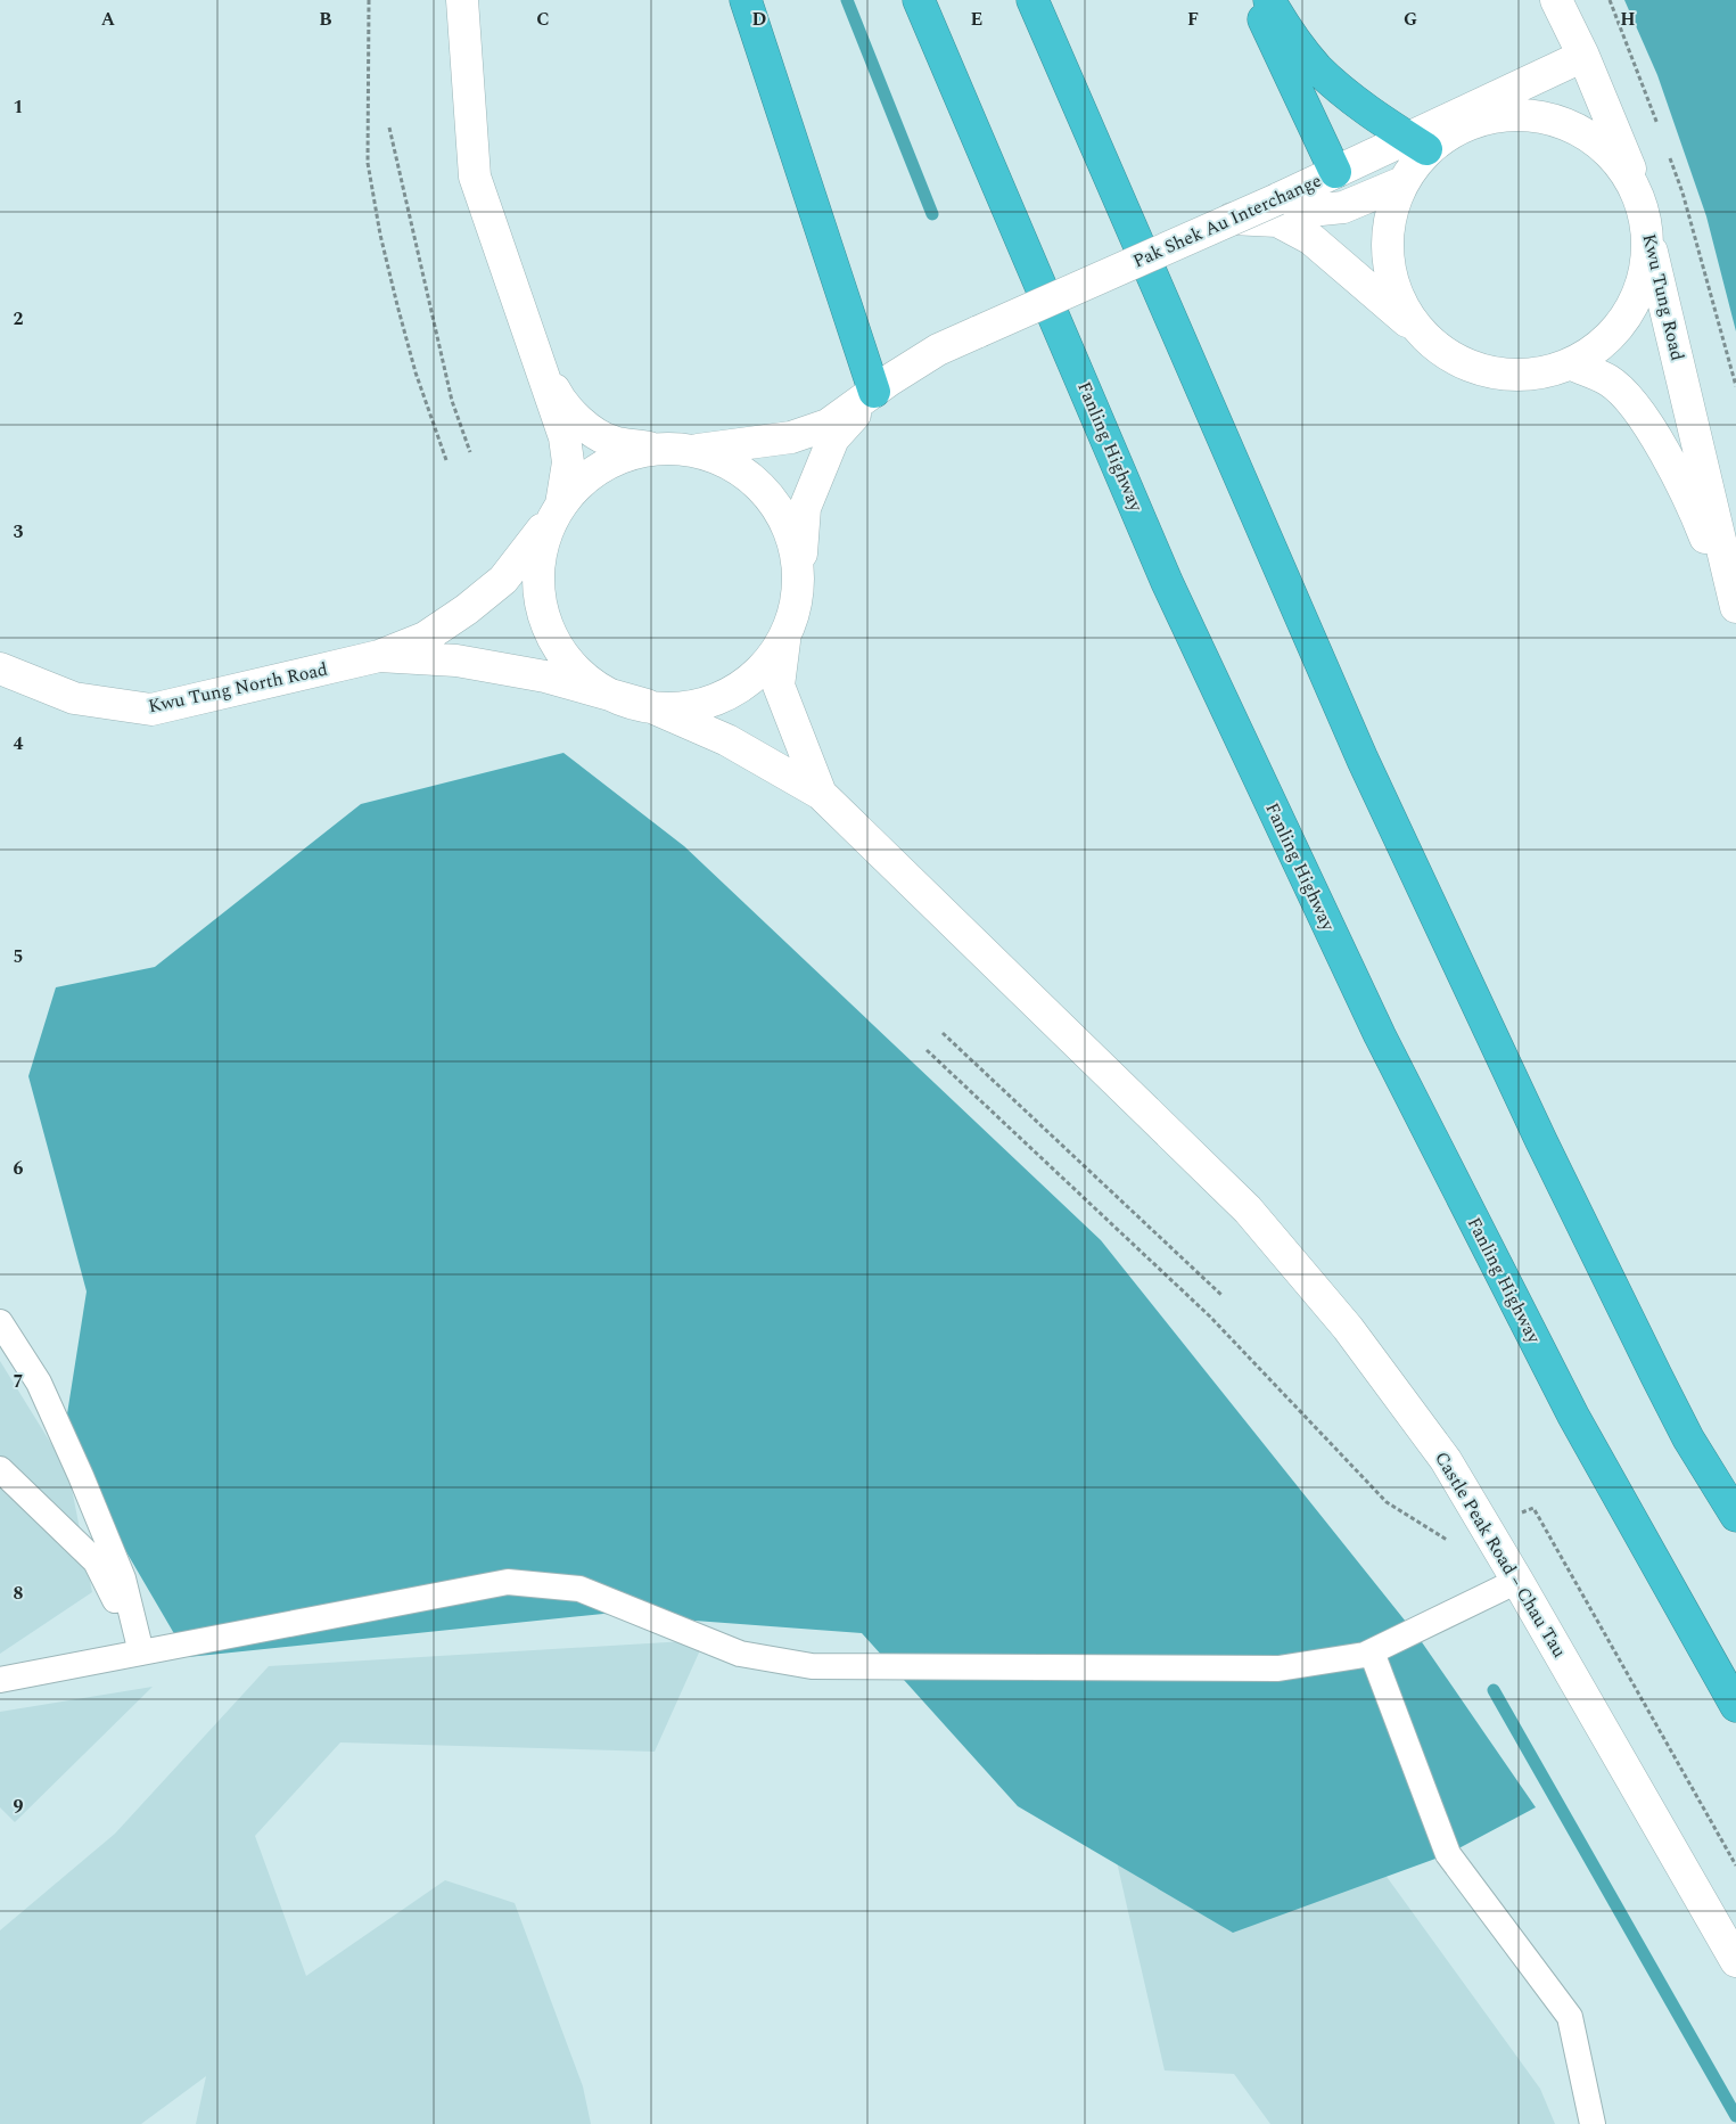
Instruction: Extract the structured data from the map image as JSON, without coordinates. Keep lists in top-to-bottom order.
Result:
{
  "streets": {
    "highway": ["Fanling Highway"],
    "main road": [
      "Pak Shek Au Interchange",
      "Kwu Tung Road",
      "Kwu Tung North Road",
      "Castle Peak Road – Chau Tau"
    ]
  },
  "crossings": [
    ["Pak Shek Au Interchange", "Kwu Tung Road"]
  ],
  "grid": {
    "columns": [
      "A",
      "B",
      "C",
      "D",
      "E",
      "F",
      "G",
      "H"
    ],
    "rows": [
      "1",
      "2",
      "3",
      "4",
      "5",
      "6",
      "7",
      "8",
      "9"
    ]
  }
}
